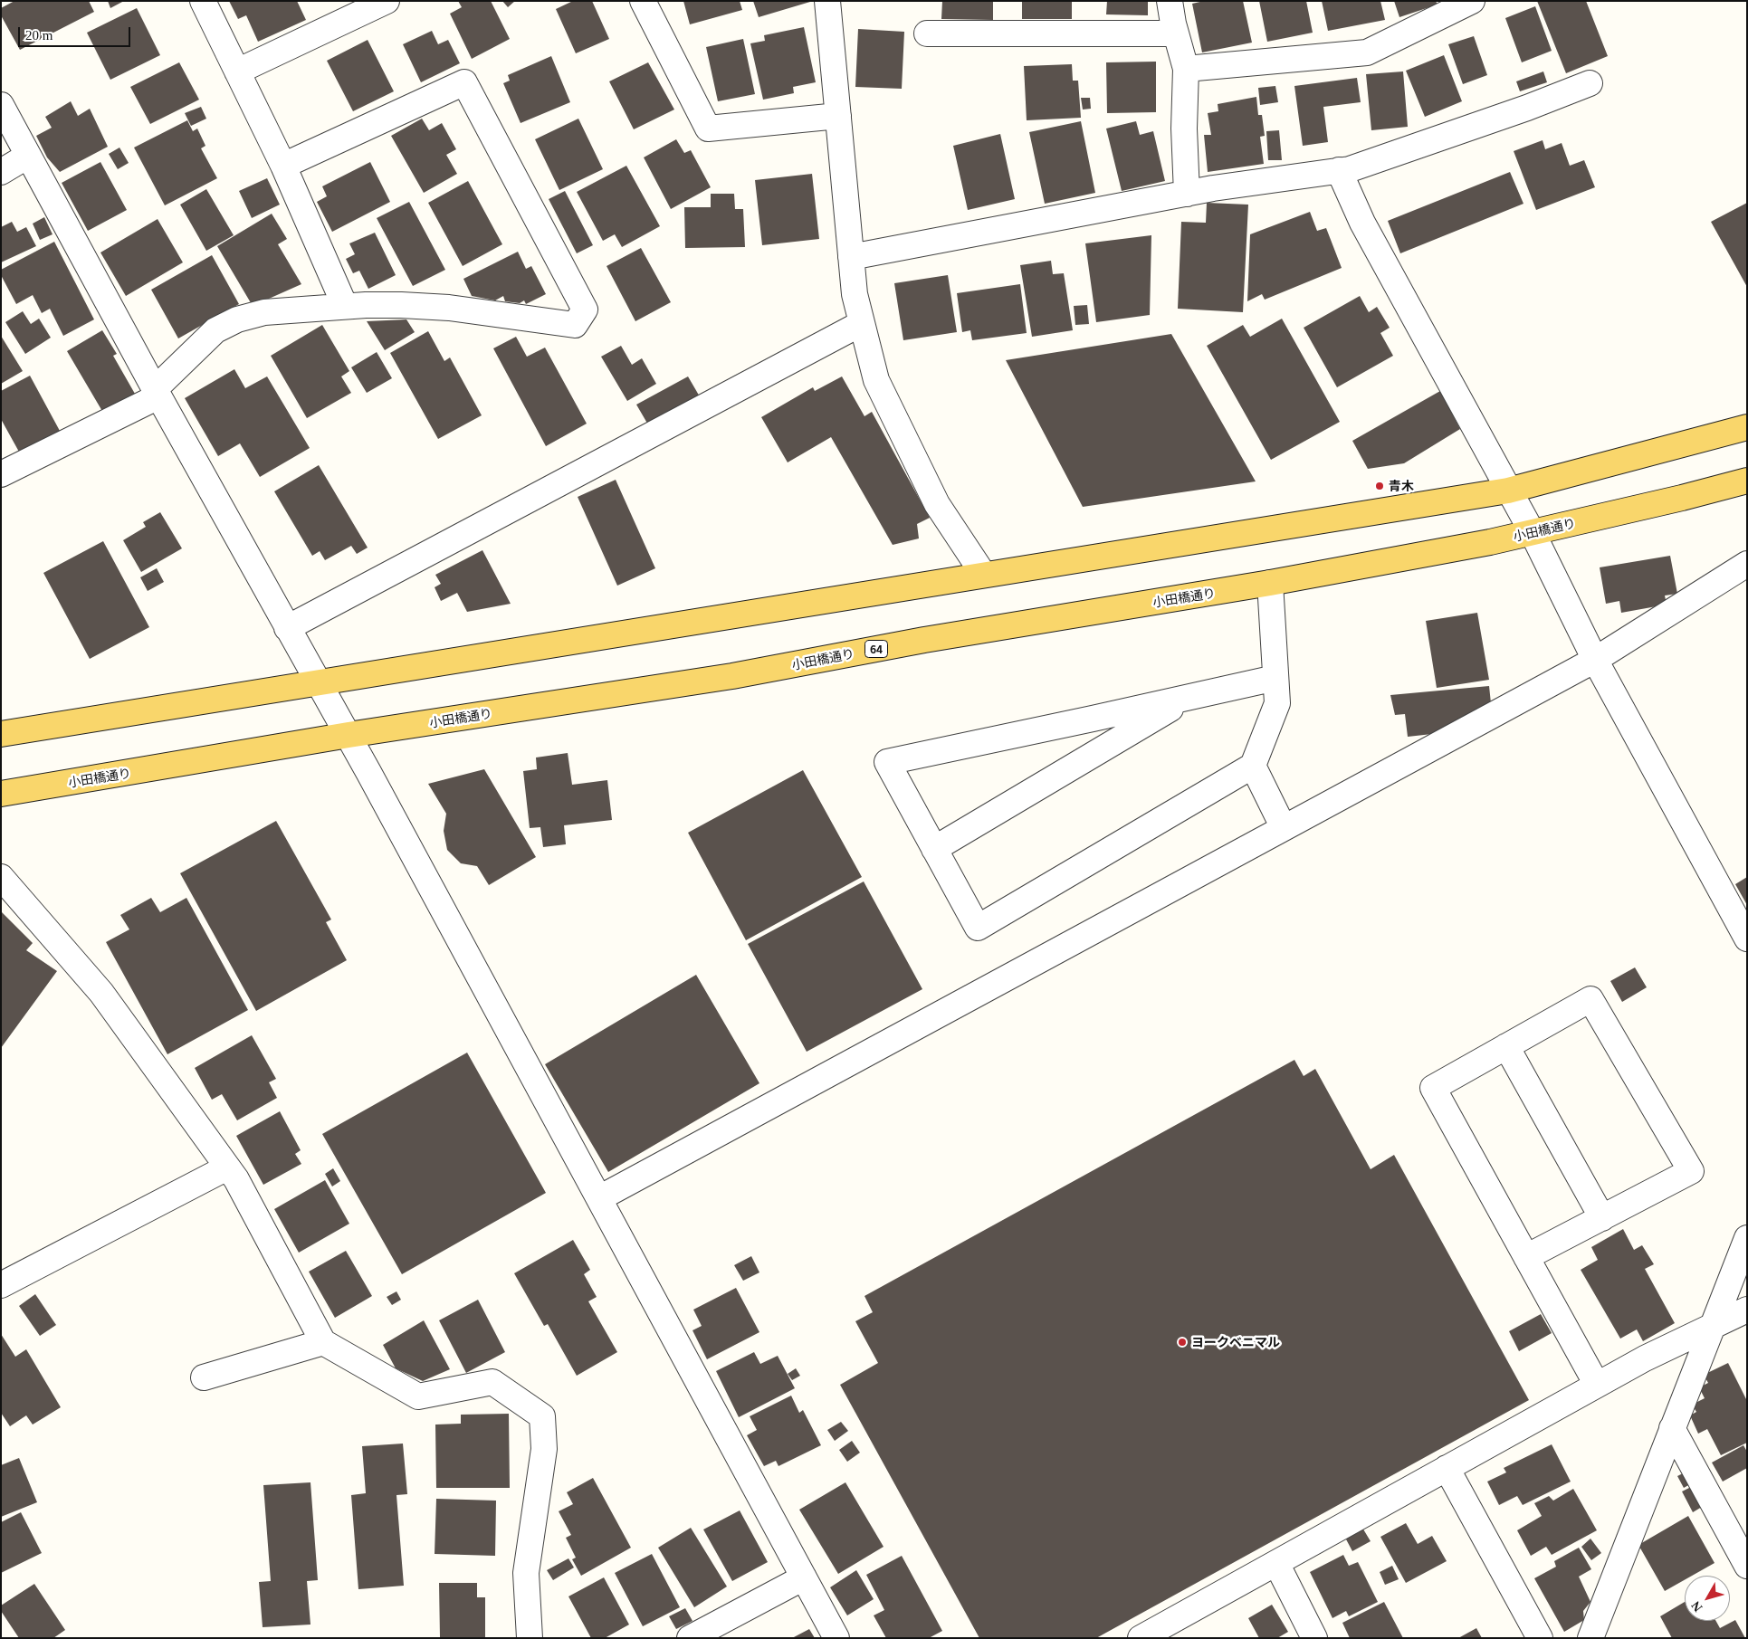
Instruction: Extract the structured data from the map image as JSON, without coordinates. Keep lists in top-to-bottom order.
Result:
{
  "streets": {
    "main road": ["小田橋通り", "64"]
  },
  "places": ["青木", "ヨークベニマル"],
  "scale_bar": "20 m",
  "north": "bottom left"
}
